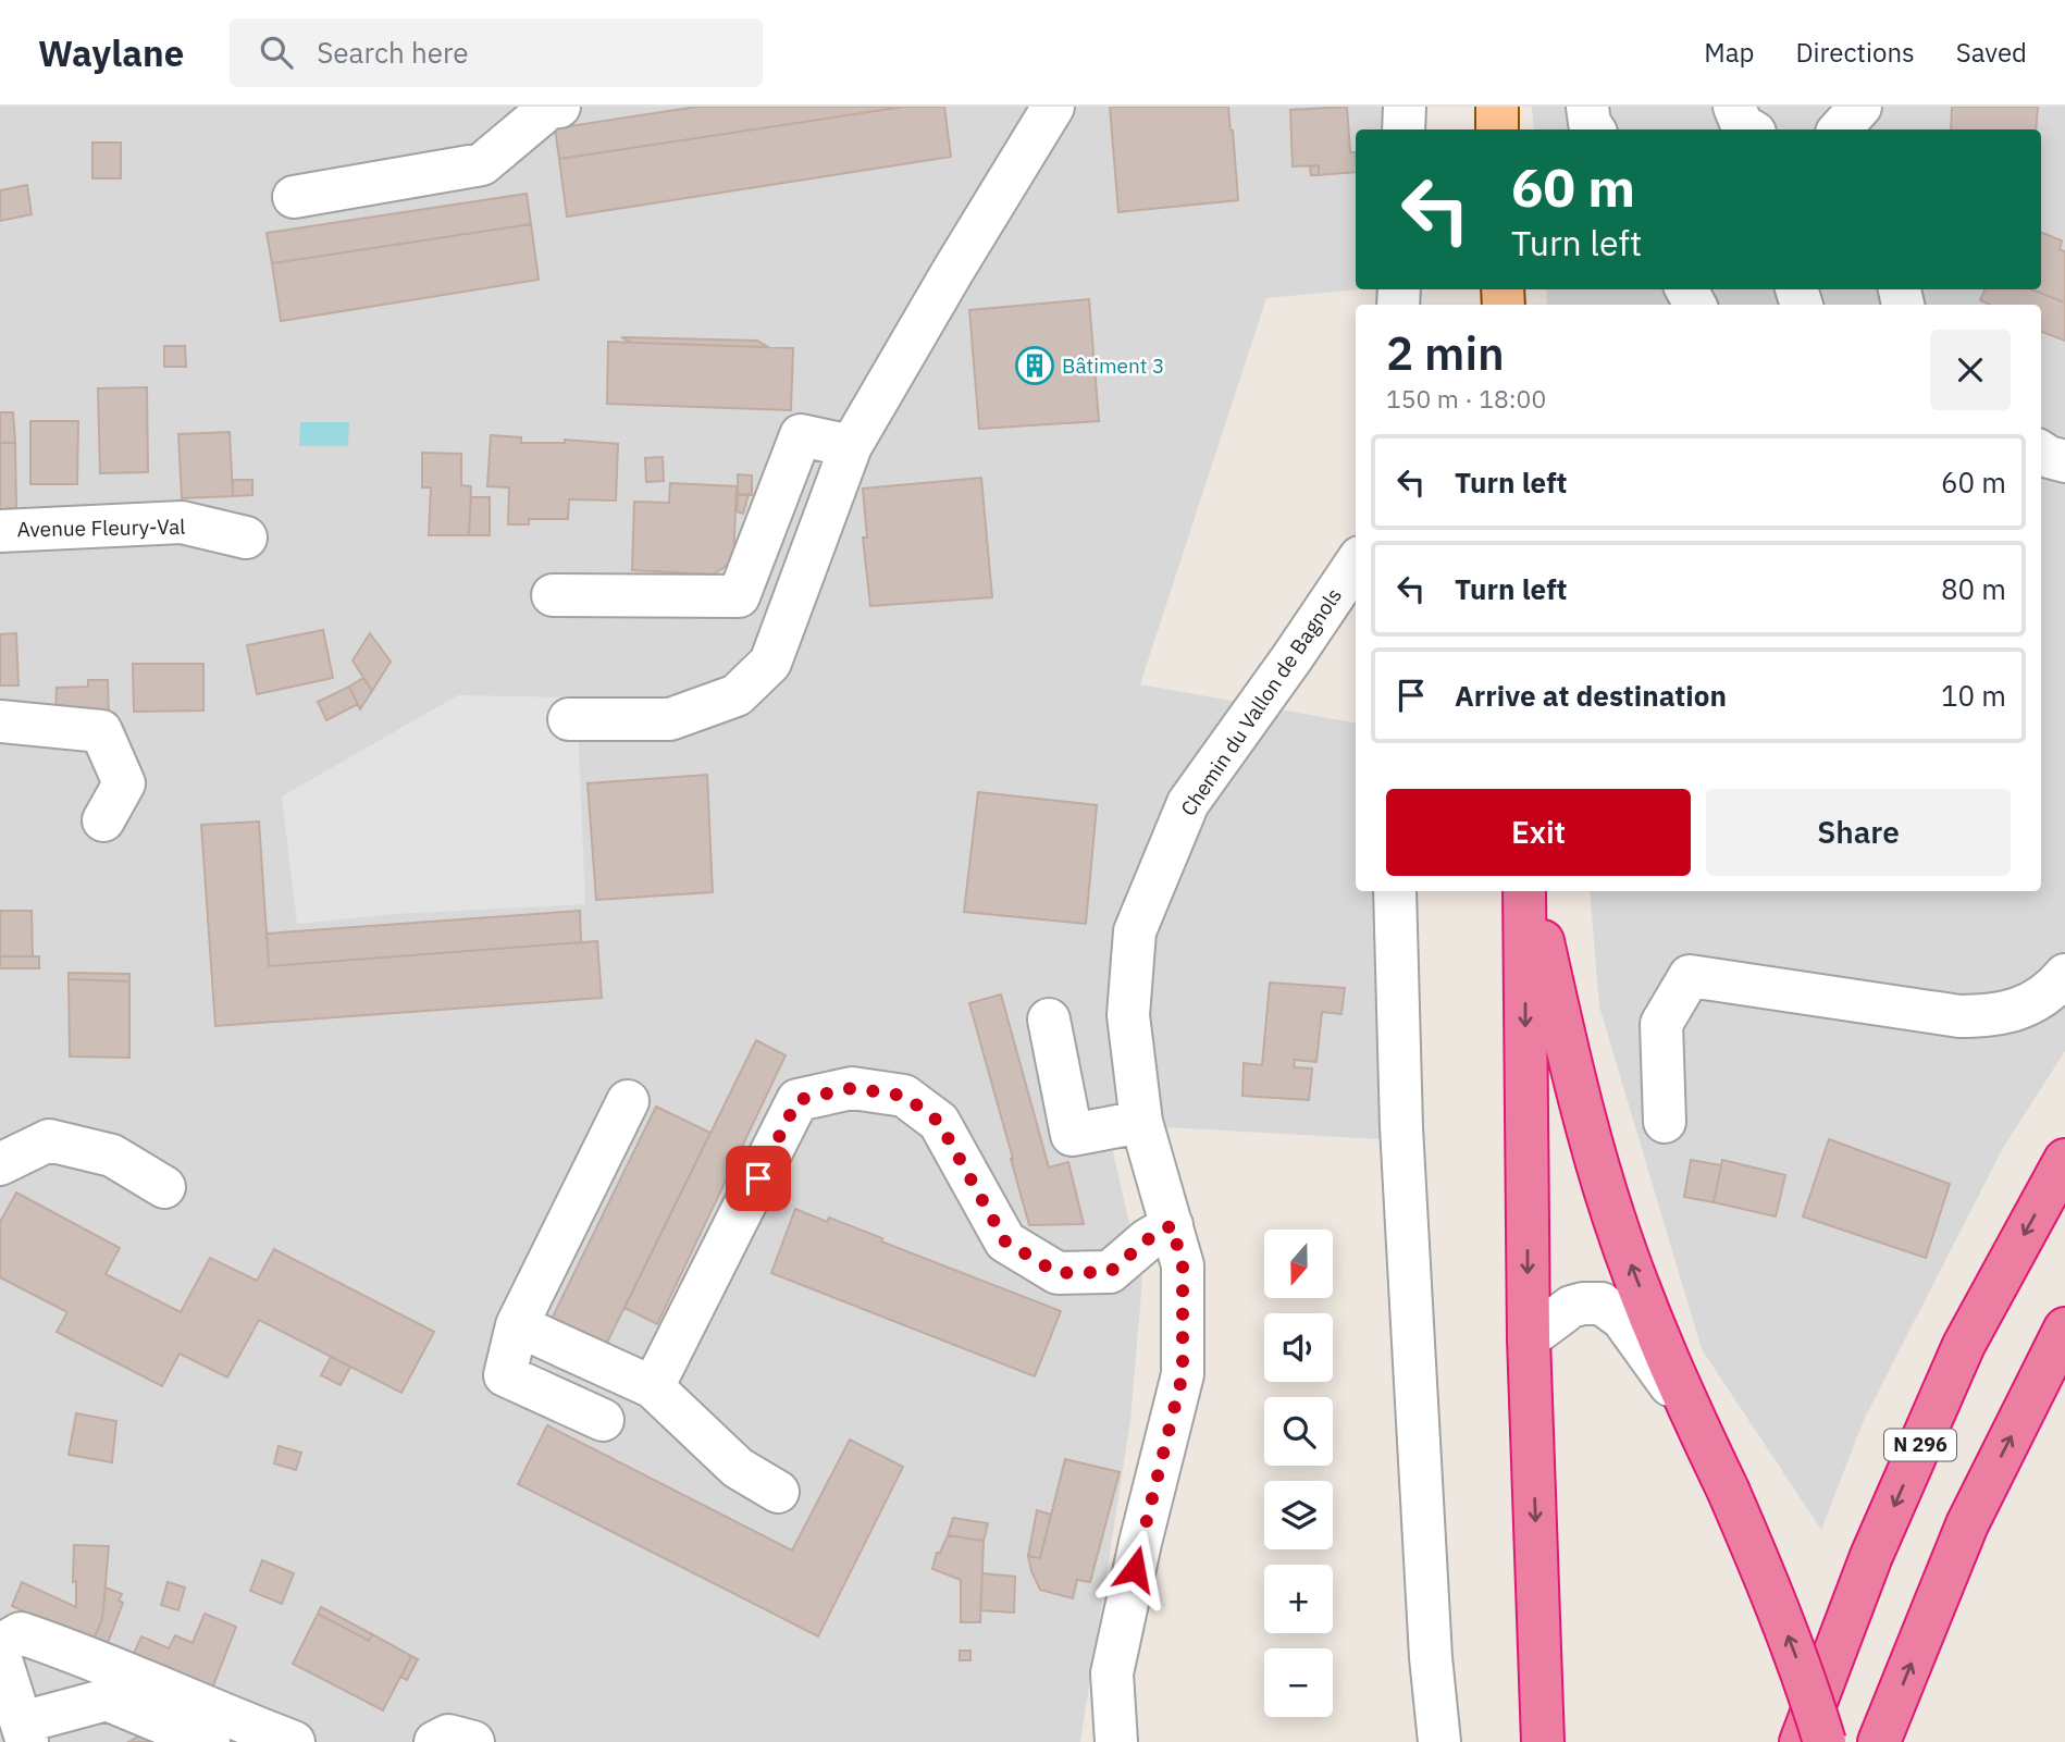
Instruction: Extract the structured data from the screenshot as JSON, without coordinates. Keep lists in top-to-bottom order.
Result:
{
  "streets": {
    "highway": ["N 296"],
    "street": ["Avenue Fleury-Val", "Chemin du Vallon de Bagnols"]
  },
  "places": {
    "building": ["Bâtiment 3"]
  },
  "north": "bottom",
  "page": {
    "header": "Waylane",
    "search": "Search here",
    "nav": ["Map", "Directions", "Saved"],
    "turn": ["60 m", "Turn left"],
    "heading": ["2 min", "150 m · 18:00"],
    "list": [
      {
        "name": "Turn left",
        "value": "60 m"
      },
      {
        "name": "Turn left",
        "value": "80 m"
      },
      {
        "name": "Arrive at destination",
        "value": "10 m"
      }
    ],
    "buttons": ["Exit", "Share"],
    "map_buttons": ["+", "−"]
  }
}
